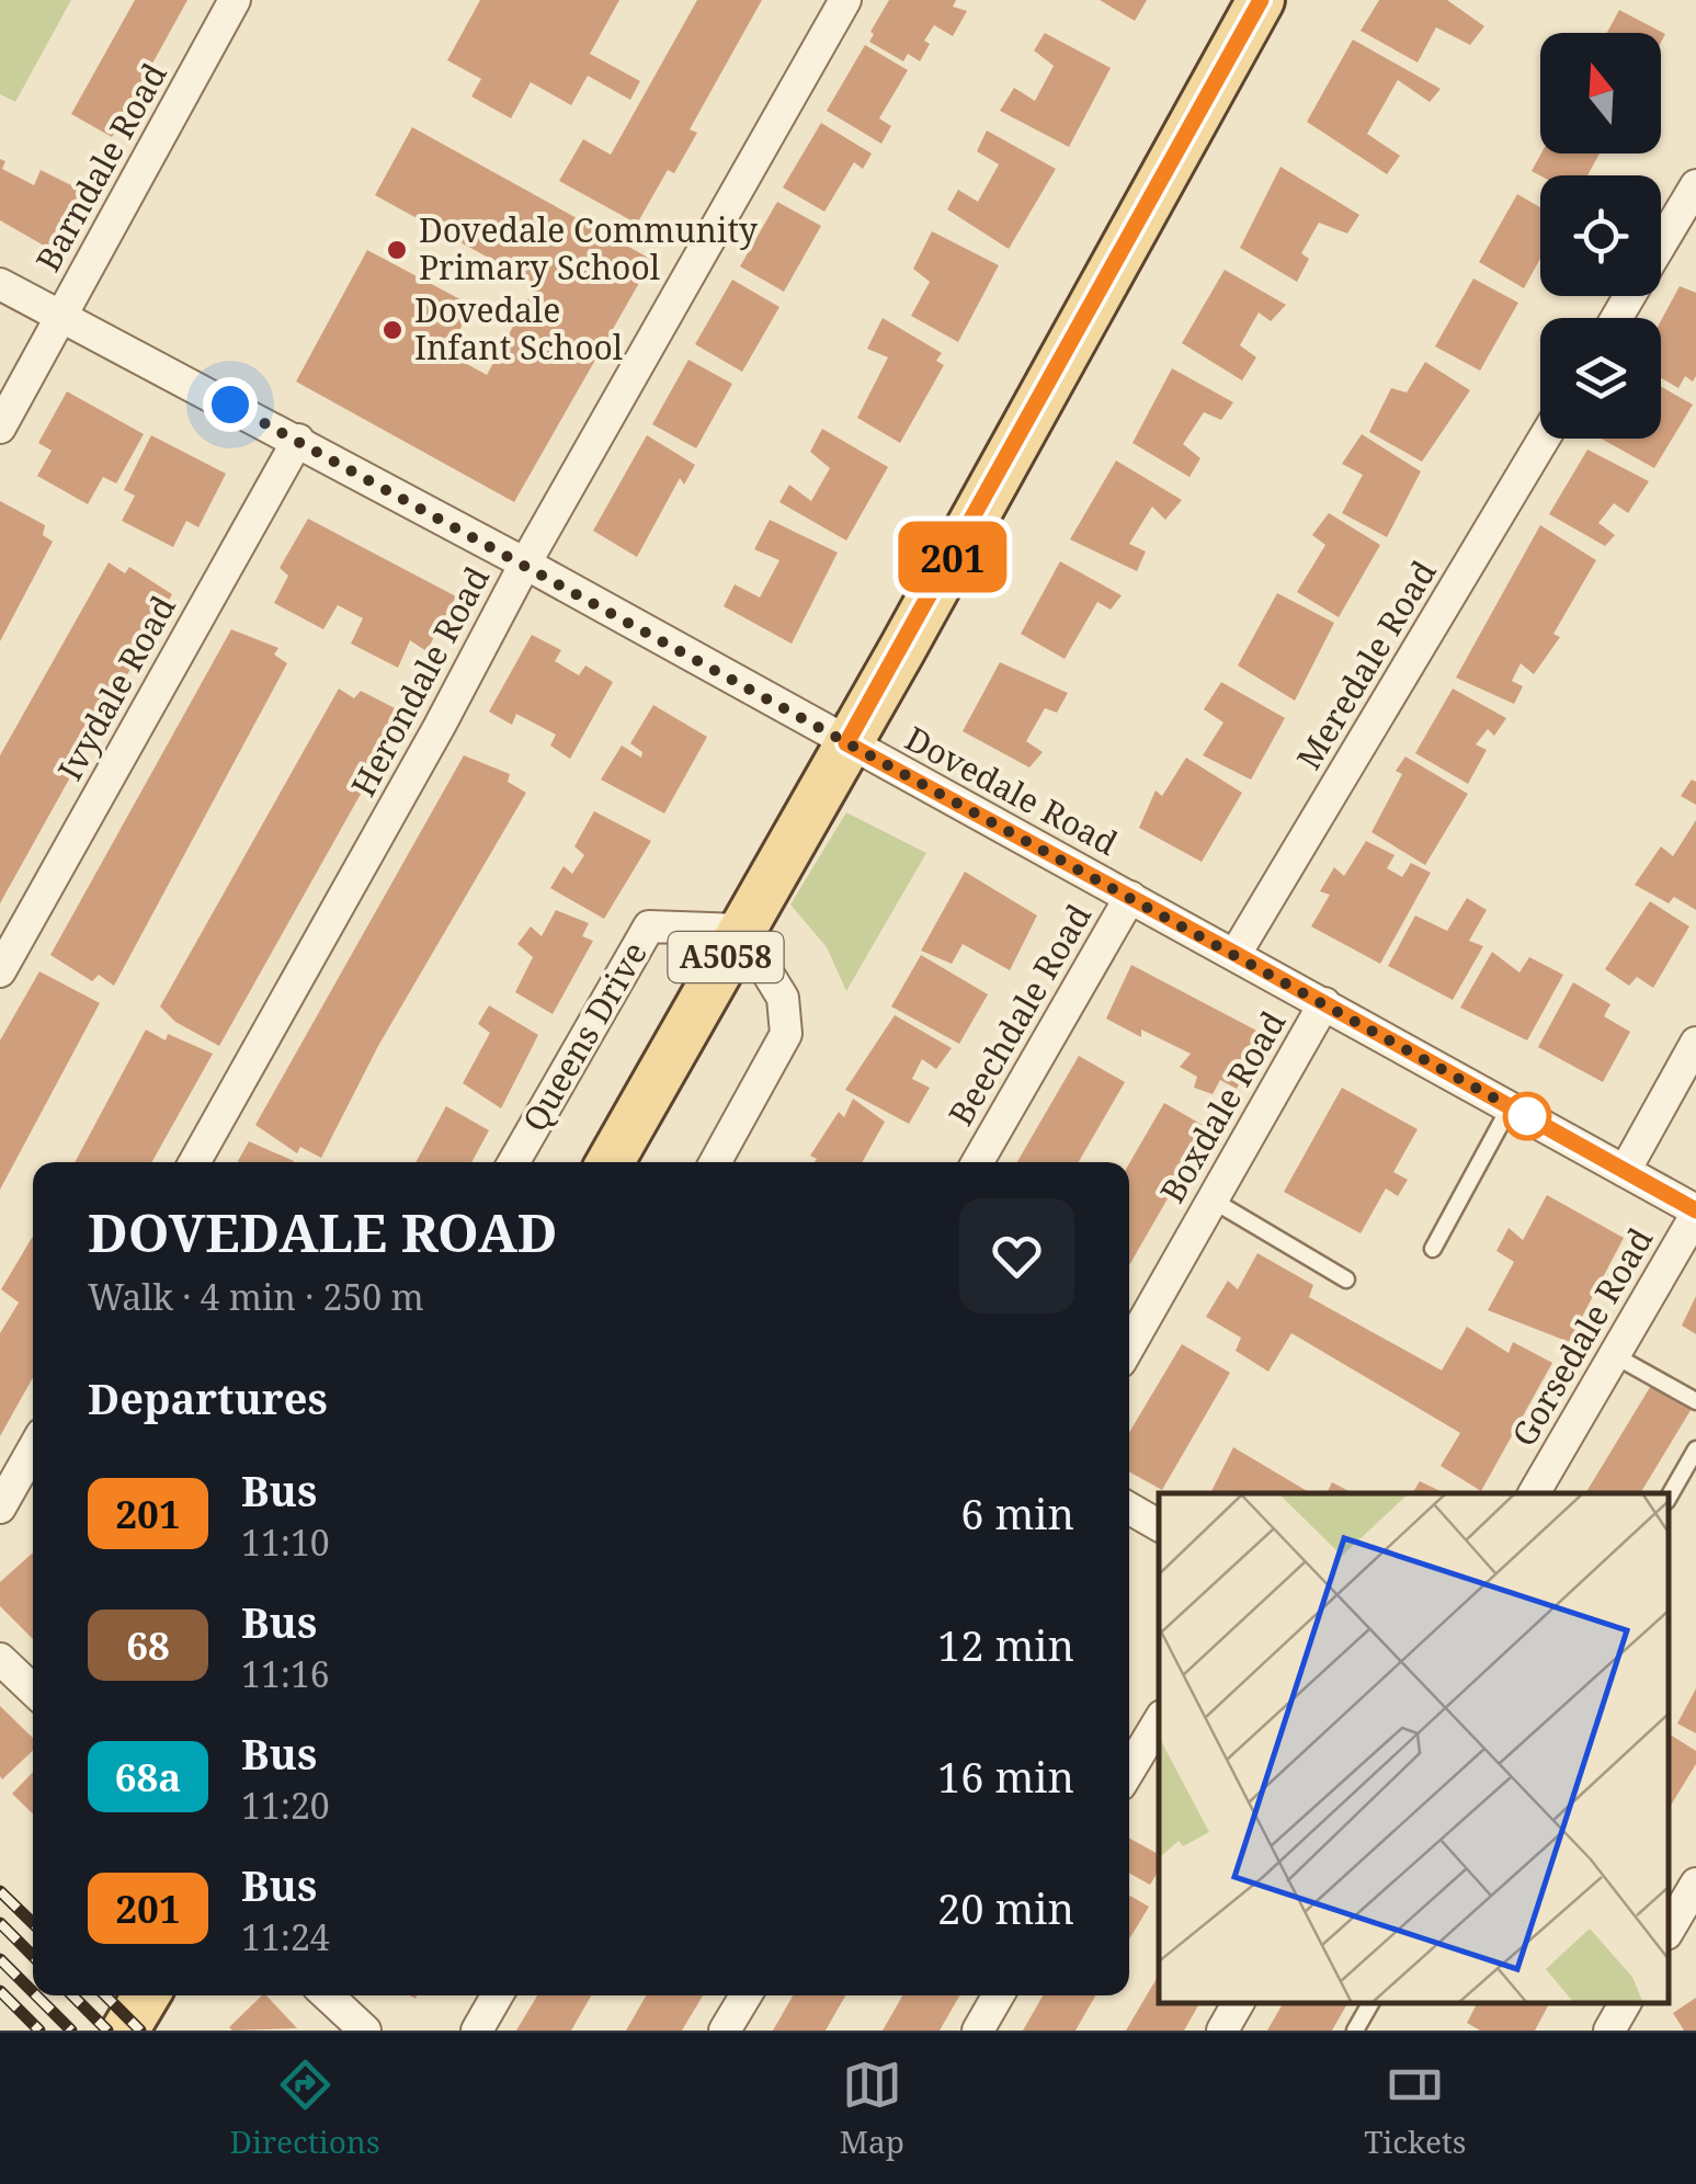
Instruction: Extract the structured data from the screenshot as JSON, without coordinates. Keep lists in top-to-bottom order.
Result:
{
  "streets": {
    "main road": ["A5058"],
    "street": [
      "Barndale Road",
      "Meredale Road",
      "Herondale Road",
      "Ivydale Road",
      "Dovedale Road",
      "Beechdale Road",
      "Queens Drive",
      "Boxdale Road",
      "Gorsedale Road"
    ]
  },
  "crossings": [
    ["Barndale Road", "Dovedale Road"],
    ["Meredale Road", "Dovedale Road"],
    ["Herondale Road", "Dovedale Road"],
    ["Ivydale Road", "Dovedale Road"],
    ["Dovedale Road", "A5058"],
    ["Dovedale Road", "Beechdale Road"],
    ["Dovedale Road", "Boxdale Road"],
    ["Dovedale Road", "Gorsedale Road"],
    ["A5058", "Queens Drive"]
  ],
  "places": ["Dovedale Community Primary School", "Dovedale Infant School"],
  "lines": ["bus line 201"],
  "north": "top",
  "page": {
    "on_map": "201",
    "heading": [
      ["DOVEDALE ROAD", "Walk · 4 min · 250 m"],
      "Departures"
    ],
    "list": [
      {
        "mark": "201",
        "name": "Bus",
        "note": "11:10",
        "value": "6 min"
      },
      {
        "mark": "68",
        "name": "Bus",
        "note": "11:16",
        "value": "12 min"
      },
      {
        "mark": "68a",
        "name": "Bus",
        "note": "11:20",
        "value": "16 min"
      },
      {
        "mark": "201",
        "name": "Bus",
        "note": "11:24",
        "value": "20 min"
      }
    ],
    "tabs": ["Directions", "Map", "Tickets"]
  }
}
